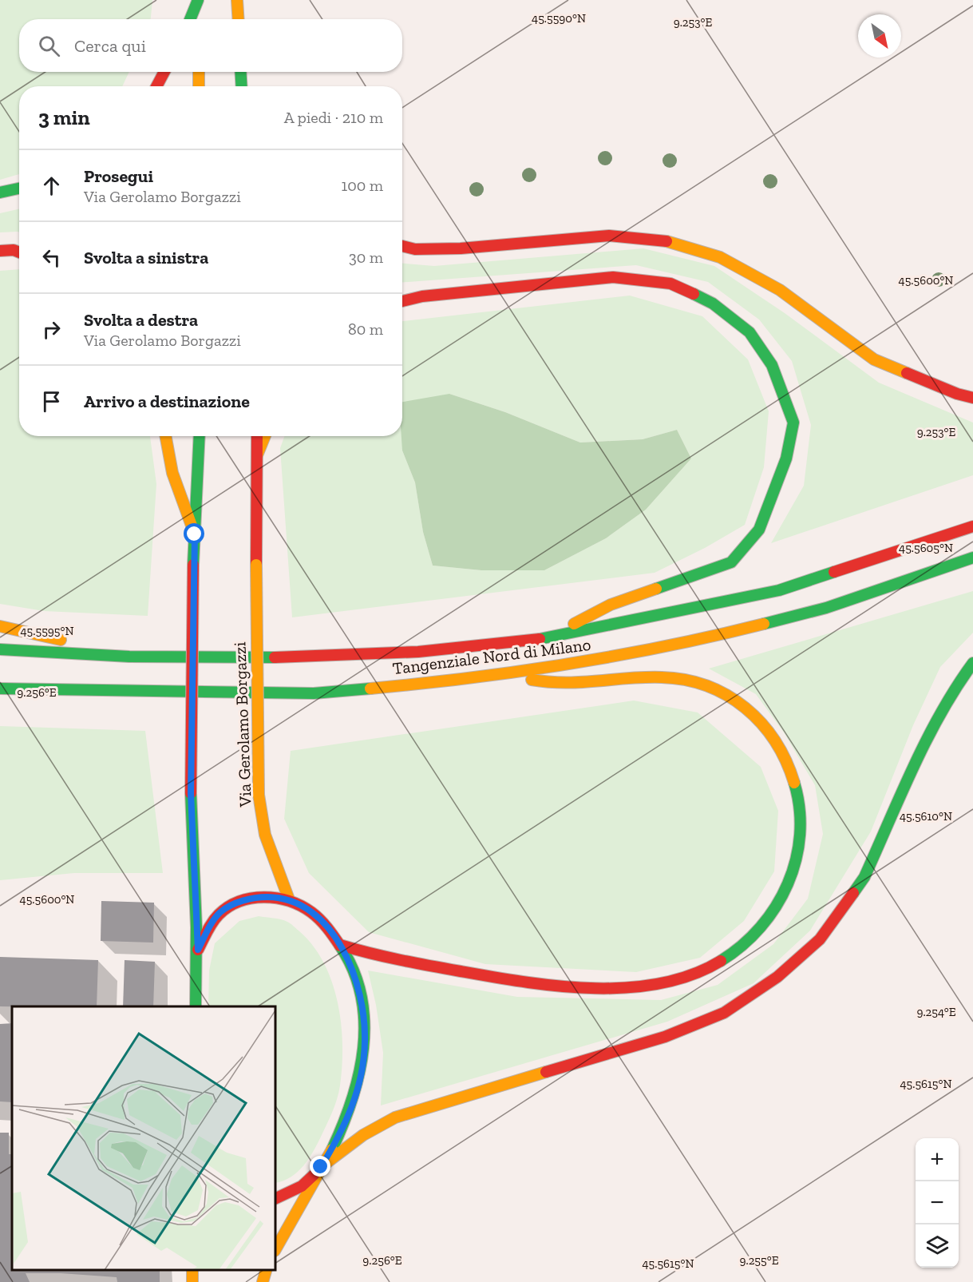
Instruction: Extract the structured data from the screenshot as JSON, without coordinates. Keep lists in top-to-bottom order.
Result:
{
  "streets": {
    "main road": ["Tangenziale Nord di Milano", "Via Gerolamo Borgazzi"]
  },
  "north": "bottom right",
  "page": {
    "search": "Cerca qui",
    "heading": ["3 min", "A piedi · 210 m"],
    "list": [
      ["Prosegui", "Via Gerolamo Borgazzi", "100 m"],
      ["Svolta a sinistra", "30 m"],
      ["Svolta a destra", "Via Gerolamo Borgazzi", "80 m"],
      "Arrivo a destinazione"
    ],
    "map_buttons": ["+", "−"]
  },
  "coordinates": [
    "45.5590°N",
    "9.253°E",
    "45.5600°N",
    "45.5605°N",
    "45.5595°N",
    "9.256°E",
    "45.5610°N",
    "9.254°E",
    "45.5615°N",
    "9.255°E"
  ]
}
